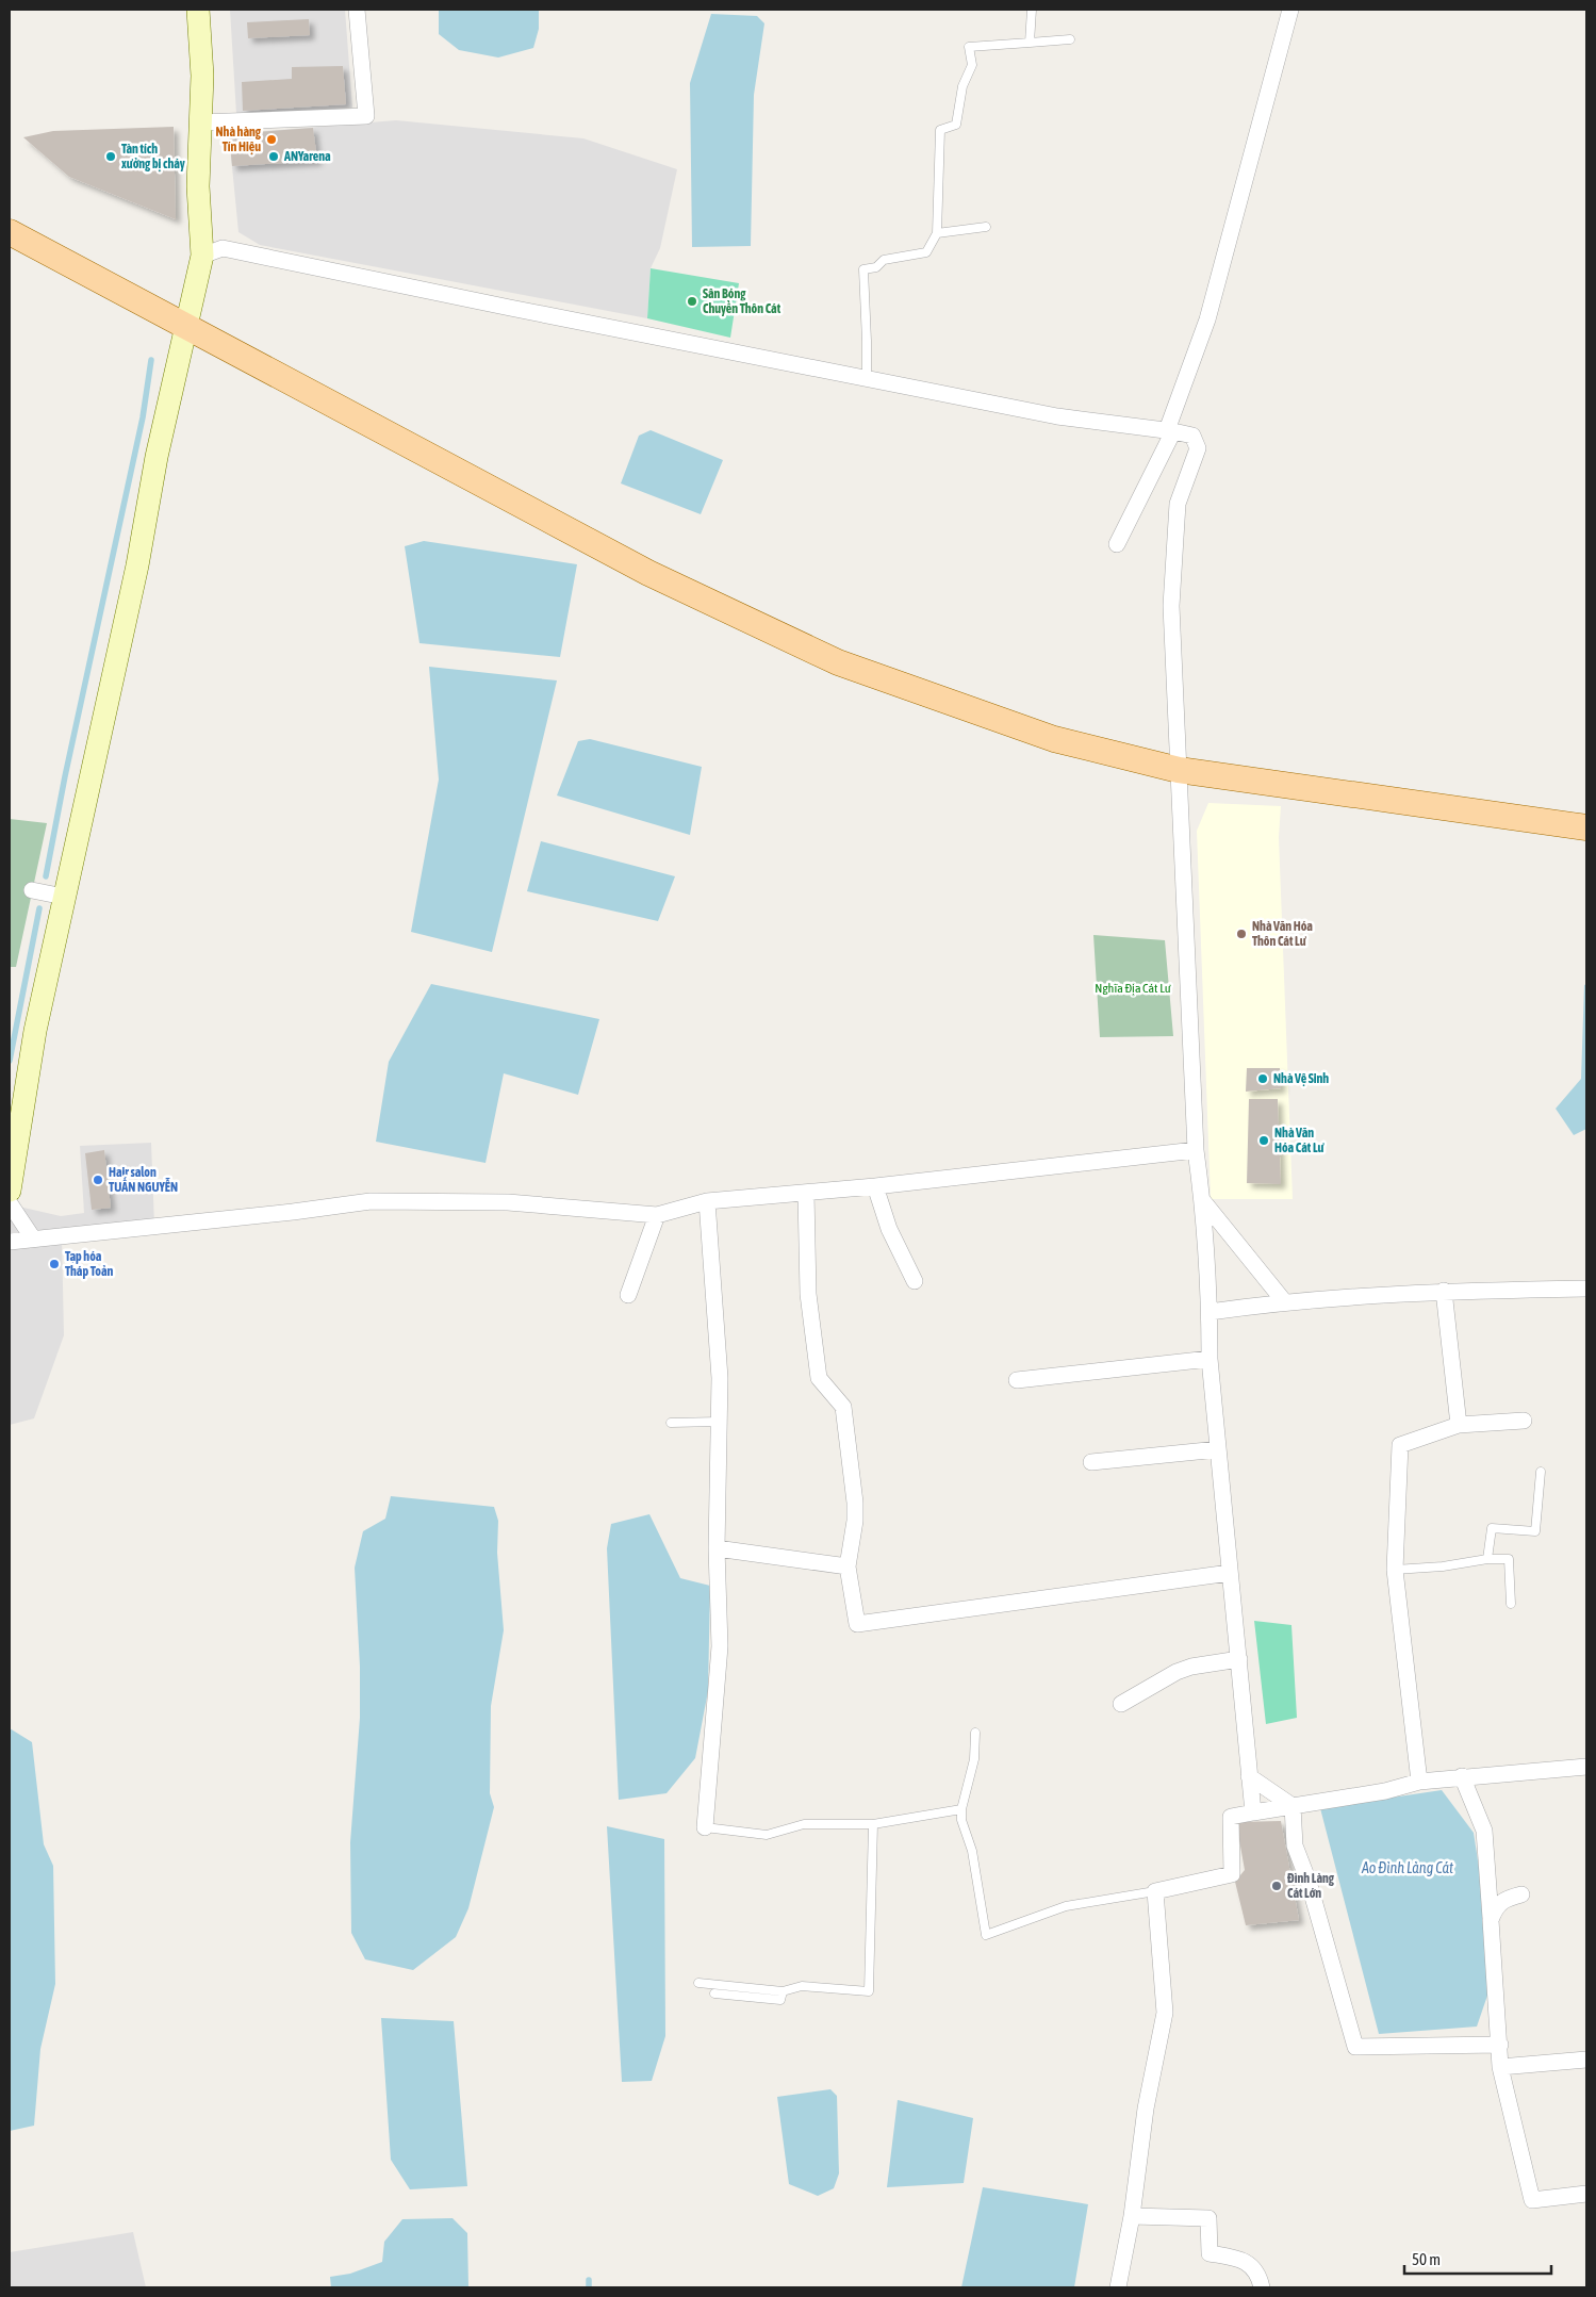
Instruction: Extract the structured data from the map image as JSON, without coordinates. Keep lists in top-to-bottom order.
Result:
{
  "water": ["Ao Đình Làng Cát"],
  "parks": ["Nghĩa Địa Cát Lư"],
  "places": [
    "Nhà hàng Tín Hiệu",
    "Tàn tích xưởng bị cháy",
    "ANYarena",
    "Sân Bóng Chuyền Thôn Cát",
    "Nhà Văn Hóa Thôn Cát Lư",
    "Nhà Vệ Sinh",
    "Nhà Văn Hóa Cát Lư",
    "Hair salon TUẤN NGUYỄN",
    "Tạp hóa Tháp Toản",
    "Đình Làng Cát Lớn"
  ],
  "scale_bar": "50 m"
}
